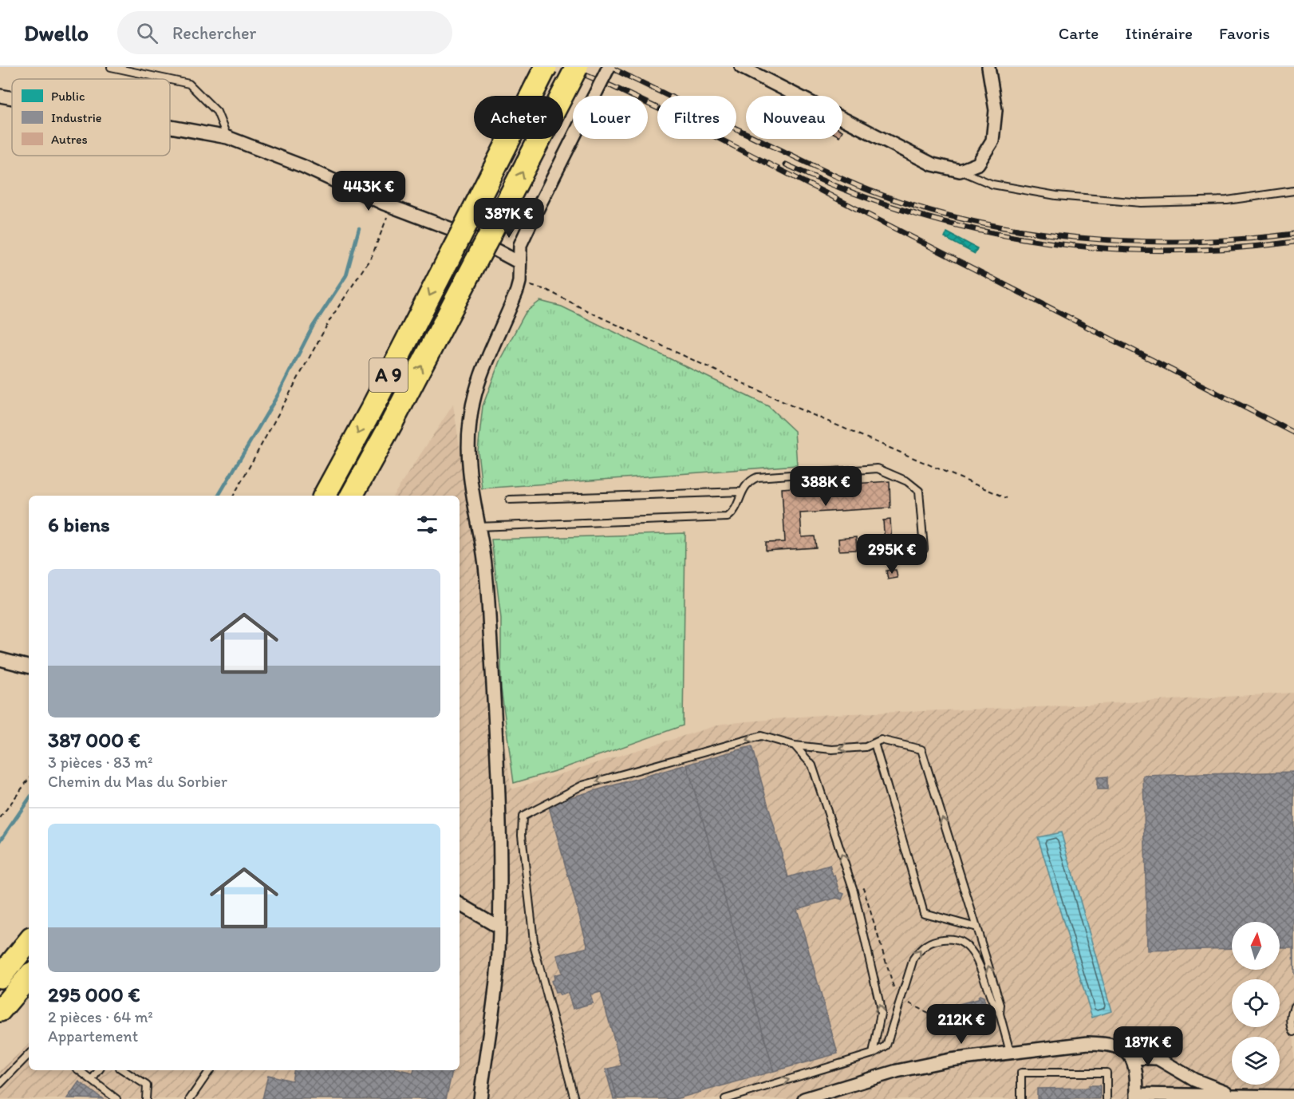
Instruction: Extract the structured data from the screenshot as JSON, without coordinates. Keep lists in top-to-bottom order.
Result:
{
  "streets": {
    "highway": ["A 9"]
  },
  "legend": ["Public", "Industrie", "Autres"],
  "north": "top",
  "page": {
    "header": "Dwello",
    "search": "Rechercher",
    "nav": ["Carte", "Itinéraire", "Favoris"],
    "chip": [
      "Acheter",
      "Louer",
      "Filtres",
      "Nouveau"
    ],
    "price": [
      "443K €",
      "387K €",
      "388K €",
      "295K €",
      "212K €",
      "187K €"
    ],
    "heading": "6 biens",
    "list": [
      {
        "name": "387 000 €",
        "note": "3 pièces · 83 m² · Chemin du Mas du Sorbier"
      },
      {
        "name": "295 000 €",
        "note": "2 pièces · 64 m² · Appartement"
      }
    ]
  }
}
